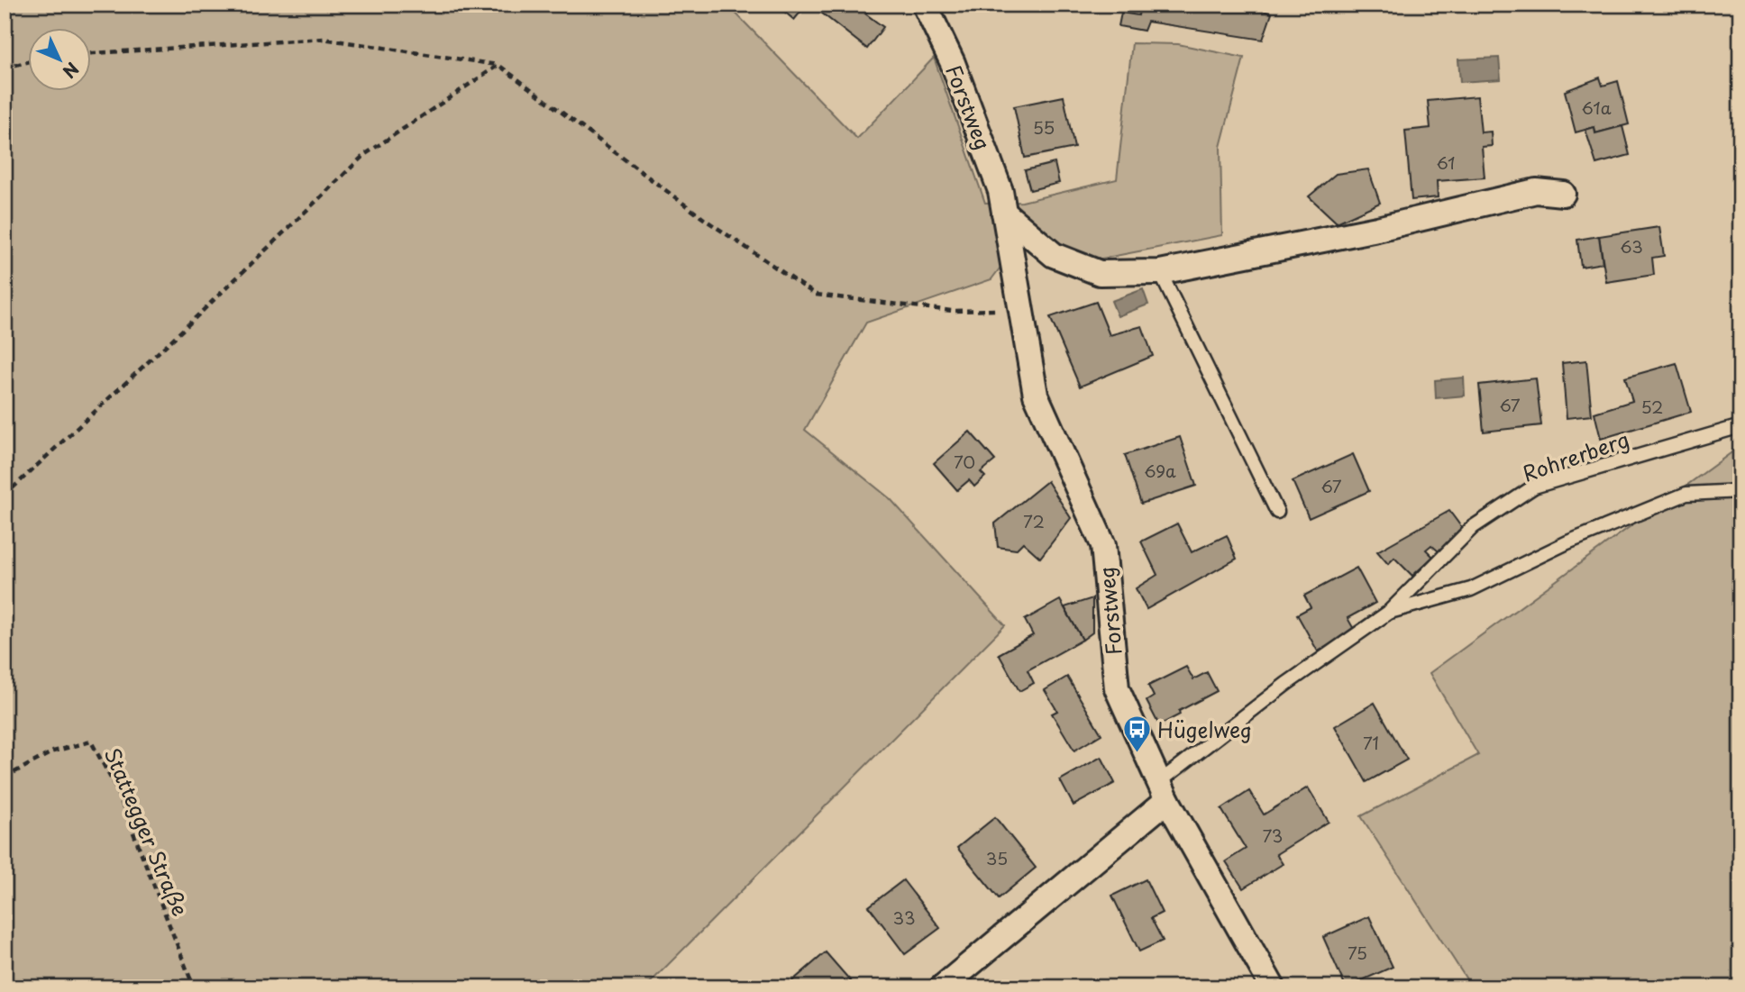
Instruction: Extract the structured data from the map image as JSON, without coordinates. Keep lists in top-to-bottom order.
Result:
{
  "streets": {
    "street": ["Forstweg"],
    "lane": ["Rohrerberg"],
    "path": ["Stattegger Straße"]
  },
  "crossings": [
    ["Forstweg", "Rohrerberg"]
  ],
  "places": {
    "bus stop": ["Hügelweg"]
  },
  "house_numbers": [
    "61a",
    "55",
    "61",
    "63",
    "67",
    "52",
    "70",
    "69a",
    "67",
    "72",
    "71",
    "73",
    "35",
    "33",
    "75"
  ],
  "north": "bottom right"
}
